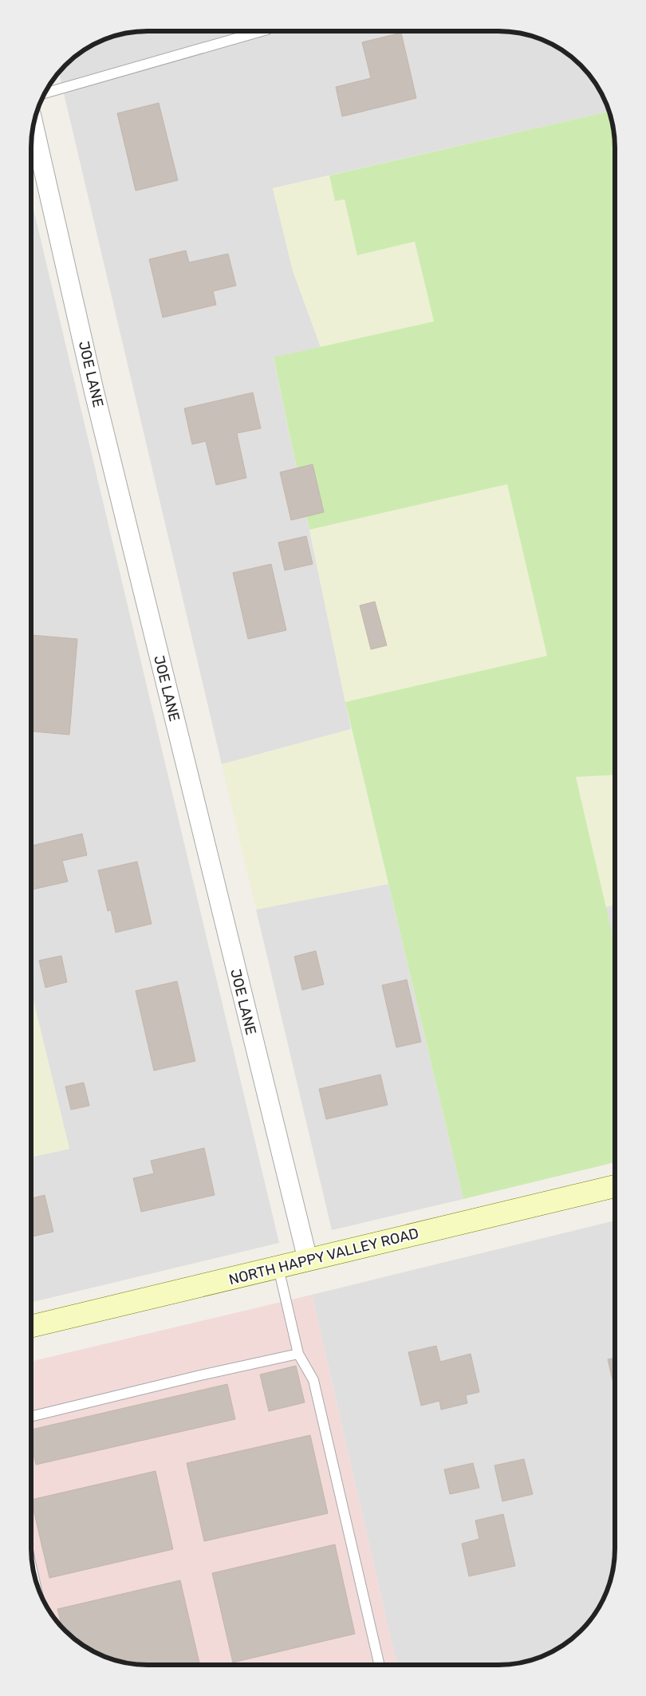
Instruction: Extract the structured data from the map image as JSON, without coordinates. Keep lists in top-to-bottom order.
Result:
{
  "streets": {
    "main road": ["NORTH HAPPY VALLEY ROAD"],
    "street": ["JOE LANE"]
  },
  "crossings": [
    ["JOE LANE", "NORTH HAPPY VALLEY ROAD"]
  ]
}
